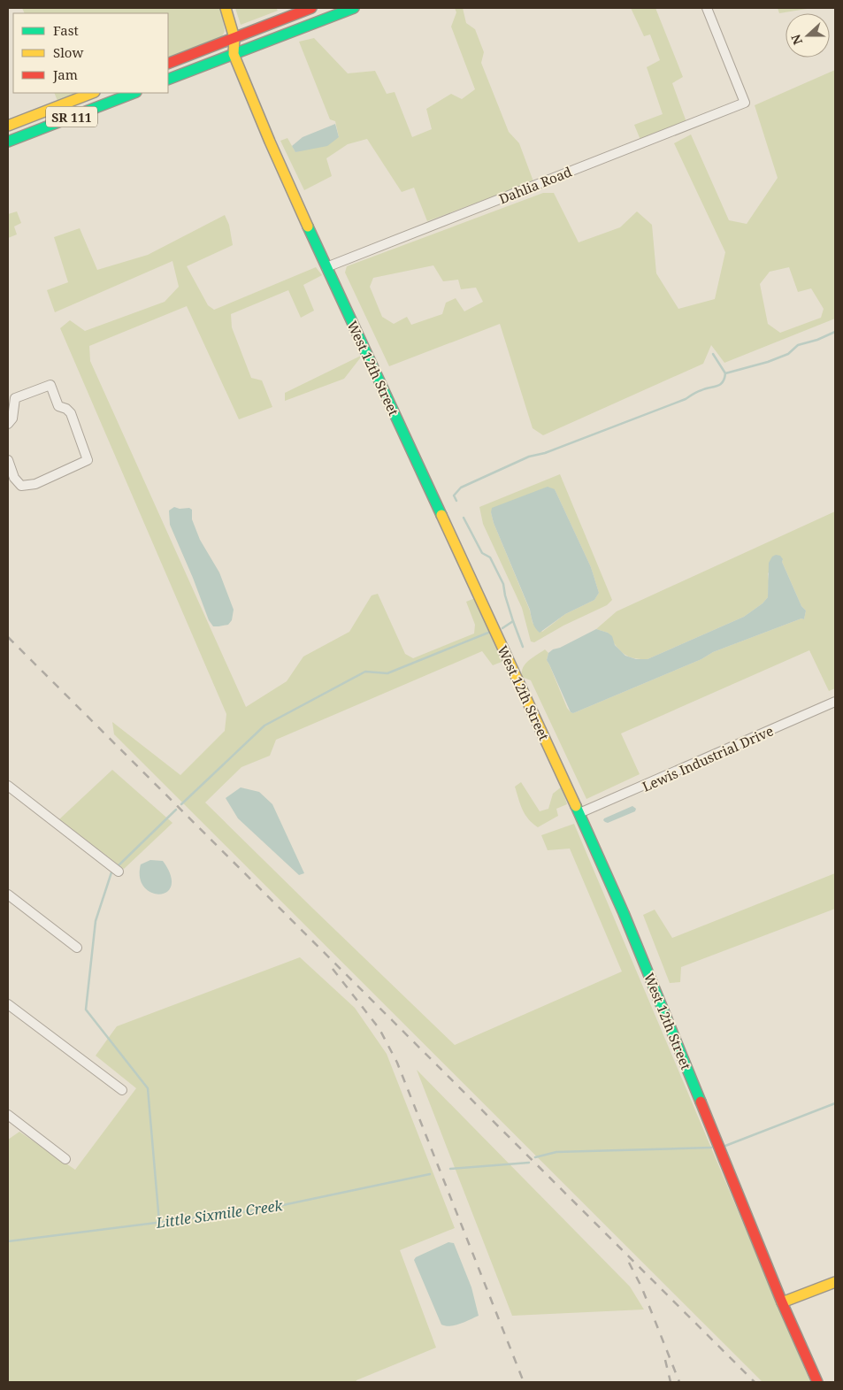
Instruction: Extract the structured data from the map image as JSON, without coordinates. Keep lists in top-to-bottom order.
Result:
{
  "streets": {
    "street": [
      "SR 111",
      "Dahlia Road",
      "West 12th Street",
      "Lewis Industrial Drive"
    ]
  },
  "crossings": [
    ["Dahlia Road", "West 12th Street"],
    ["West 12th Street", "Lewis Industrial Drive"]
  ],
  "water": ["Little Sixmile Creek"],
  "legend": ["Fast", "Slow", "Jam"],
  "north": "left"
}
